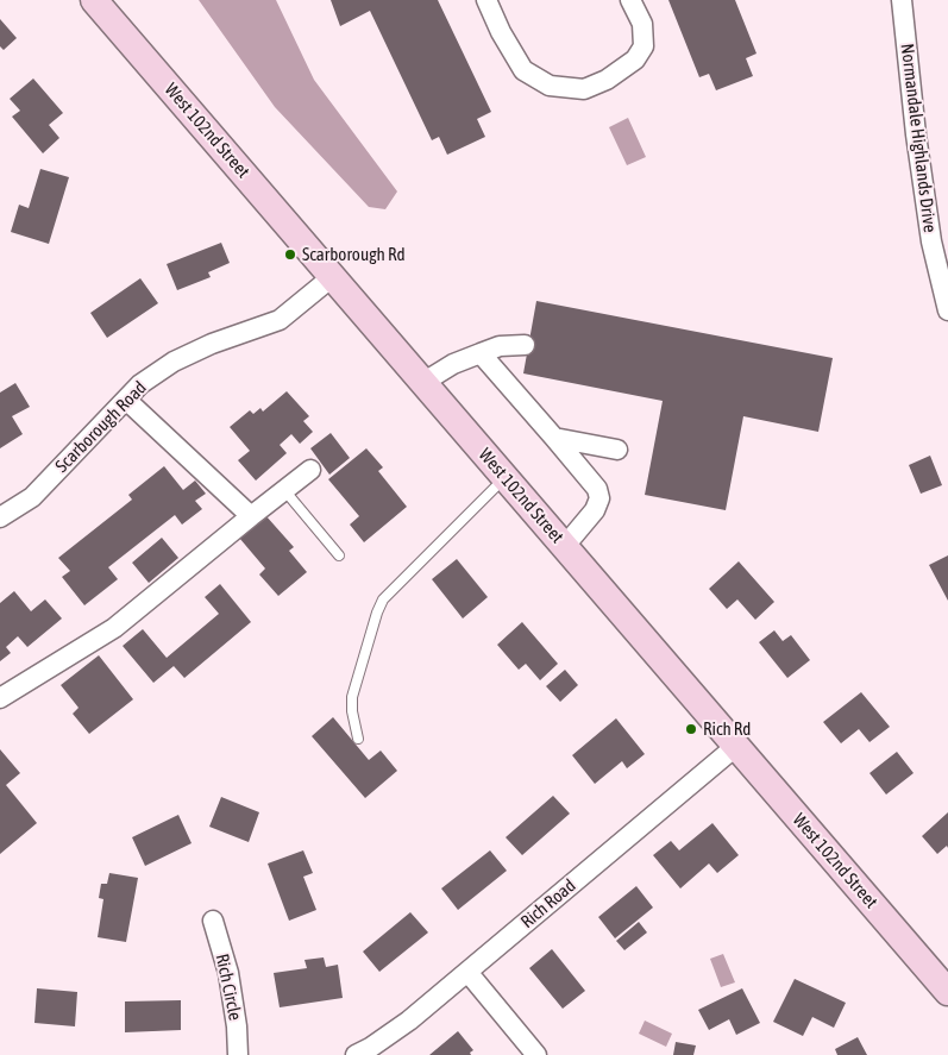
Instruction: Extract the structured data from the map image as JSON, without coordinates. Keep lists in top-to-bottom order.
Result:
{
  "streets": {
    "street": [
      "West 102nd Street",
      "Normandale Highlands Drive",
      "Scarborough Road",
      "Rich Road",
      "Rich Circle"
    ]
  },
  "crossings": [
    ["West 102nd Street", "Scarborough Road"],
    ["West 102nd Street", "Rich Road"]
  ],
  "places": ["Scarborough Rd", "Rich Rd"]
}
